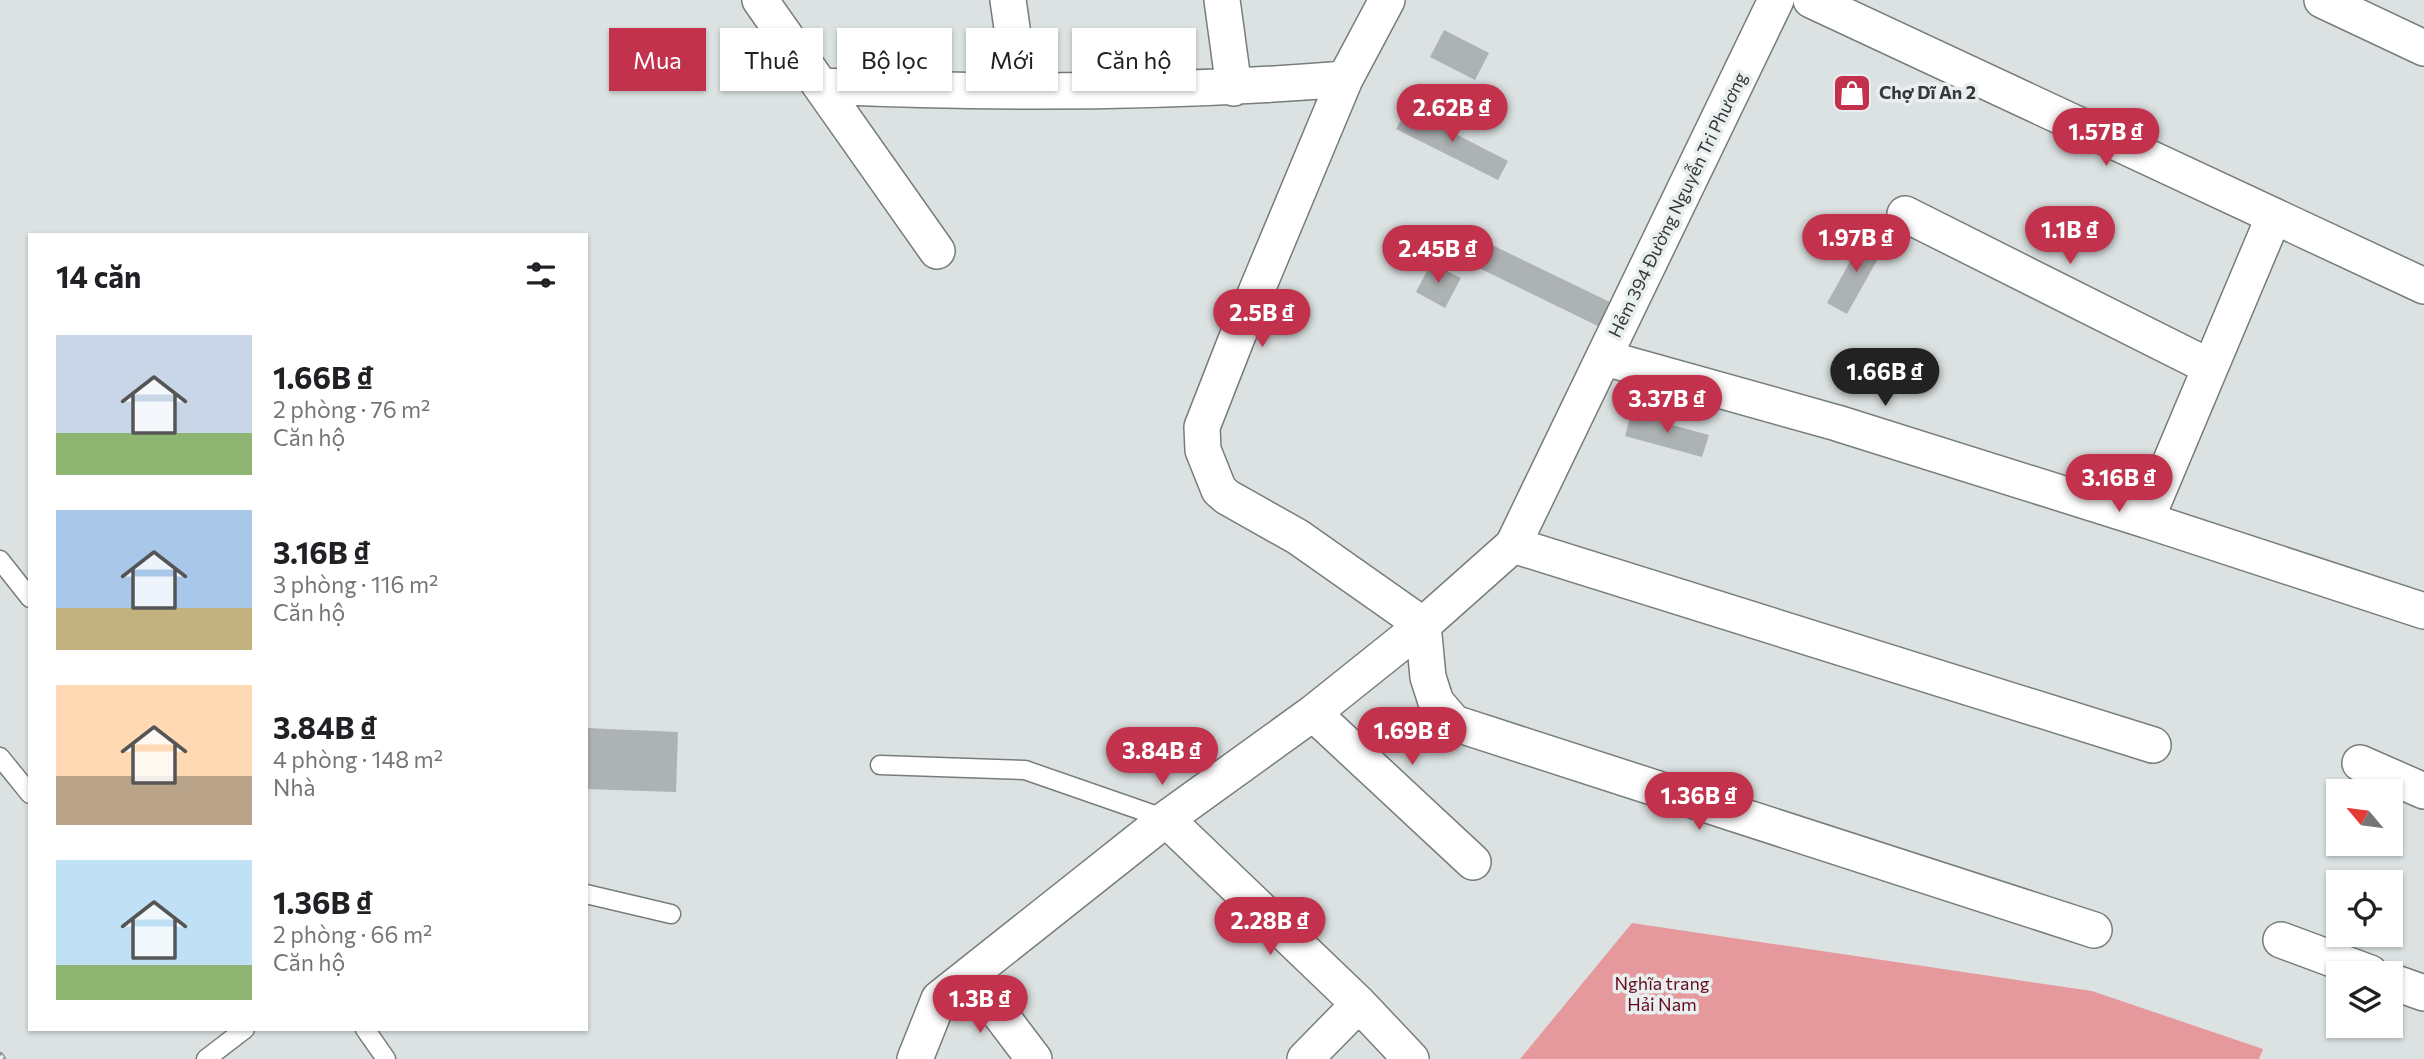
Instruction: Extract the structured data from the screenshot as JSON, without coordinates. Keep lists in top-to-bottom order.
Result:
{
  "streets": {
    "street": ["Hẻm 394 Đường Nguyễn Tri Phương"]
  },
  "parks": ["Nghĩa trang Hải Nam"],
  "places": {
    "shop": ["Chợ Dĩ An 2"]
  },
  "north": "top left",
  "page": {
    "chip": [
      "Mua",
      "Thuê",
      "Bộ lọc",
      "Mới",
      "Căn hộ"
    ],
    "price": [
      "2.62B ₫",
      "1.57B ₫",
      "1.1B ₫",
      "1.97B ₫",
      "2.45B ₫",
      "2.5B ₫",
      "1.66B ₫",
      "3.37B ₫",
      "3.16B ₫",
      "1.69B ₫",
      "3.84B ₫",
      "1.36B ₫",
      "2.28B ₫",
      "1.3B ₫"
    ],
    "heading": "14 căn",
    "list": [
      {
        "name": "1.66B ₫",
        "note": "2 phòng · 76 m² · Căn hộ"
      },
      {
        "name": "3.16B ₫",
        "note": "3 phòng · 116 m² · Căn hộ"
      },
      {
        "name": "3.84B ₫",
        "note": "4 phòng · 148 m² · Nhà"
      },
      {
        "name": "1.36B ₫",
        "note": "2 phòng · 66 m² · Căn hộ"
      }
    ]
  }
}
